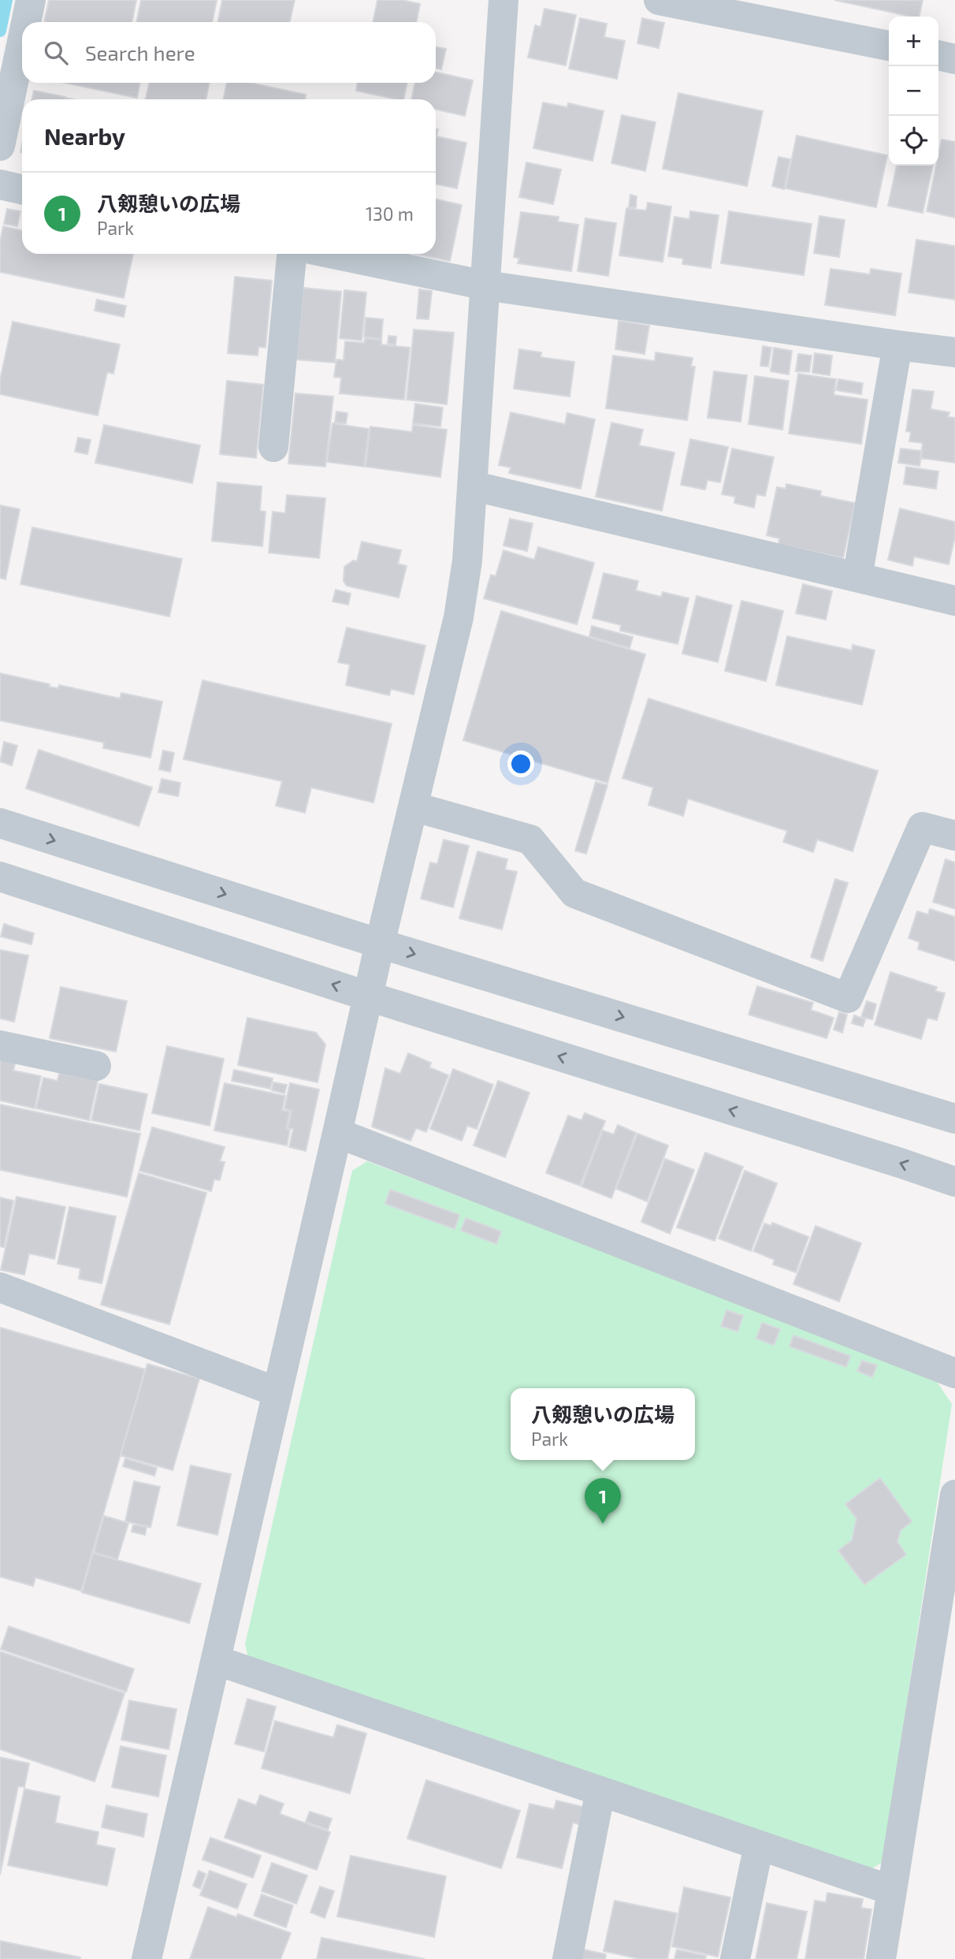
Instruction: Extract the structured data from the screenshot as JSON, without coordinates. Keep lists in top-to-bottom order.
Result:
{
  "page": {
    "map_buttons": ["+", "−"],
    "search": "Search here",
    "heading": "Nearby",
    "list": [
      {
        "mark": "1",
        "name": "八剱憩いの広場",
        "note": "Park",
        "value": "130 m"
      }
    ],
    "popup": ["八剱憩いの広場", "Park"],
    "pins": "1"
  }
}
